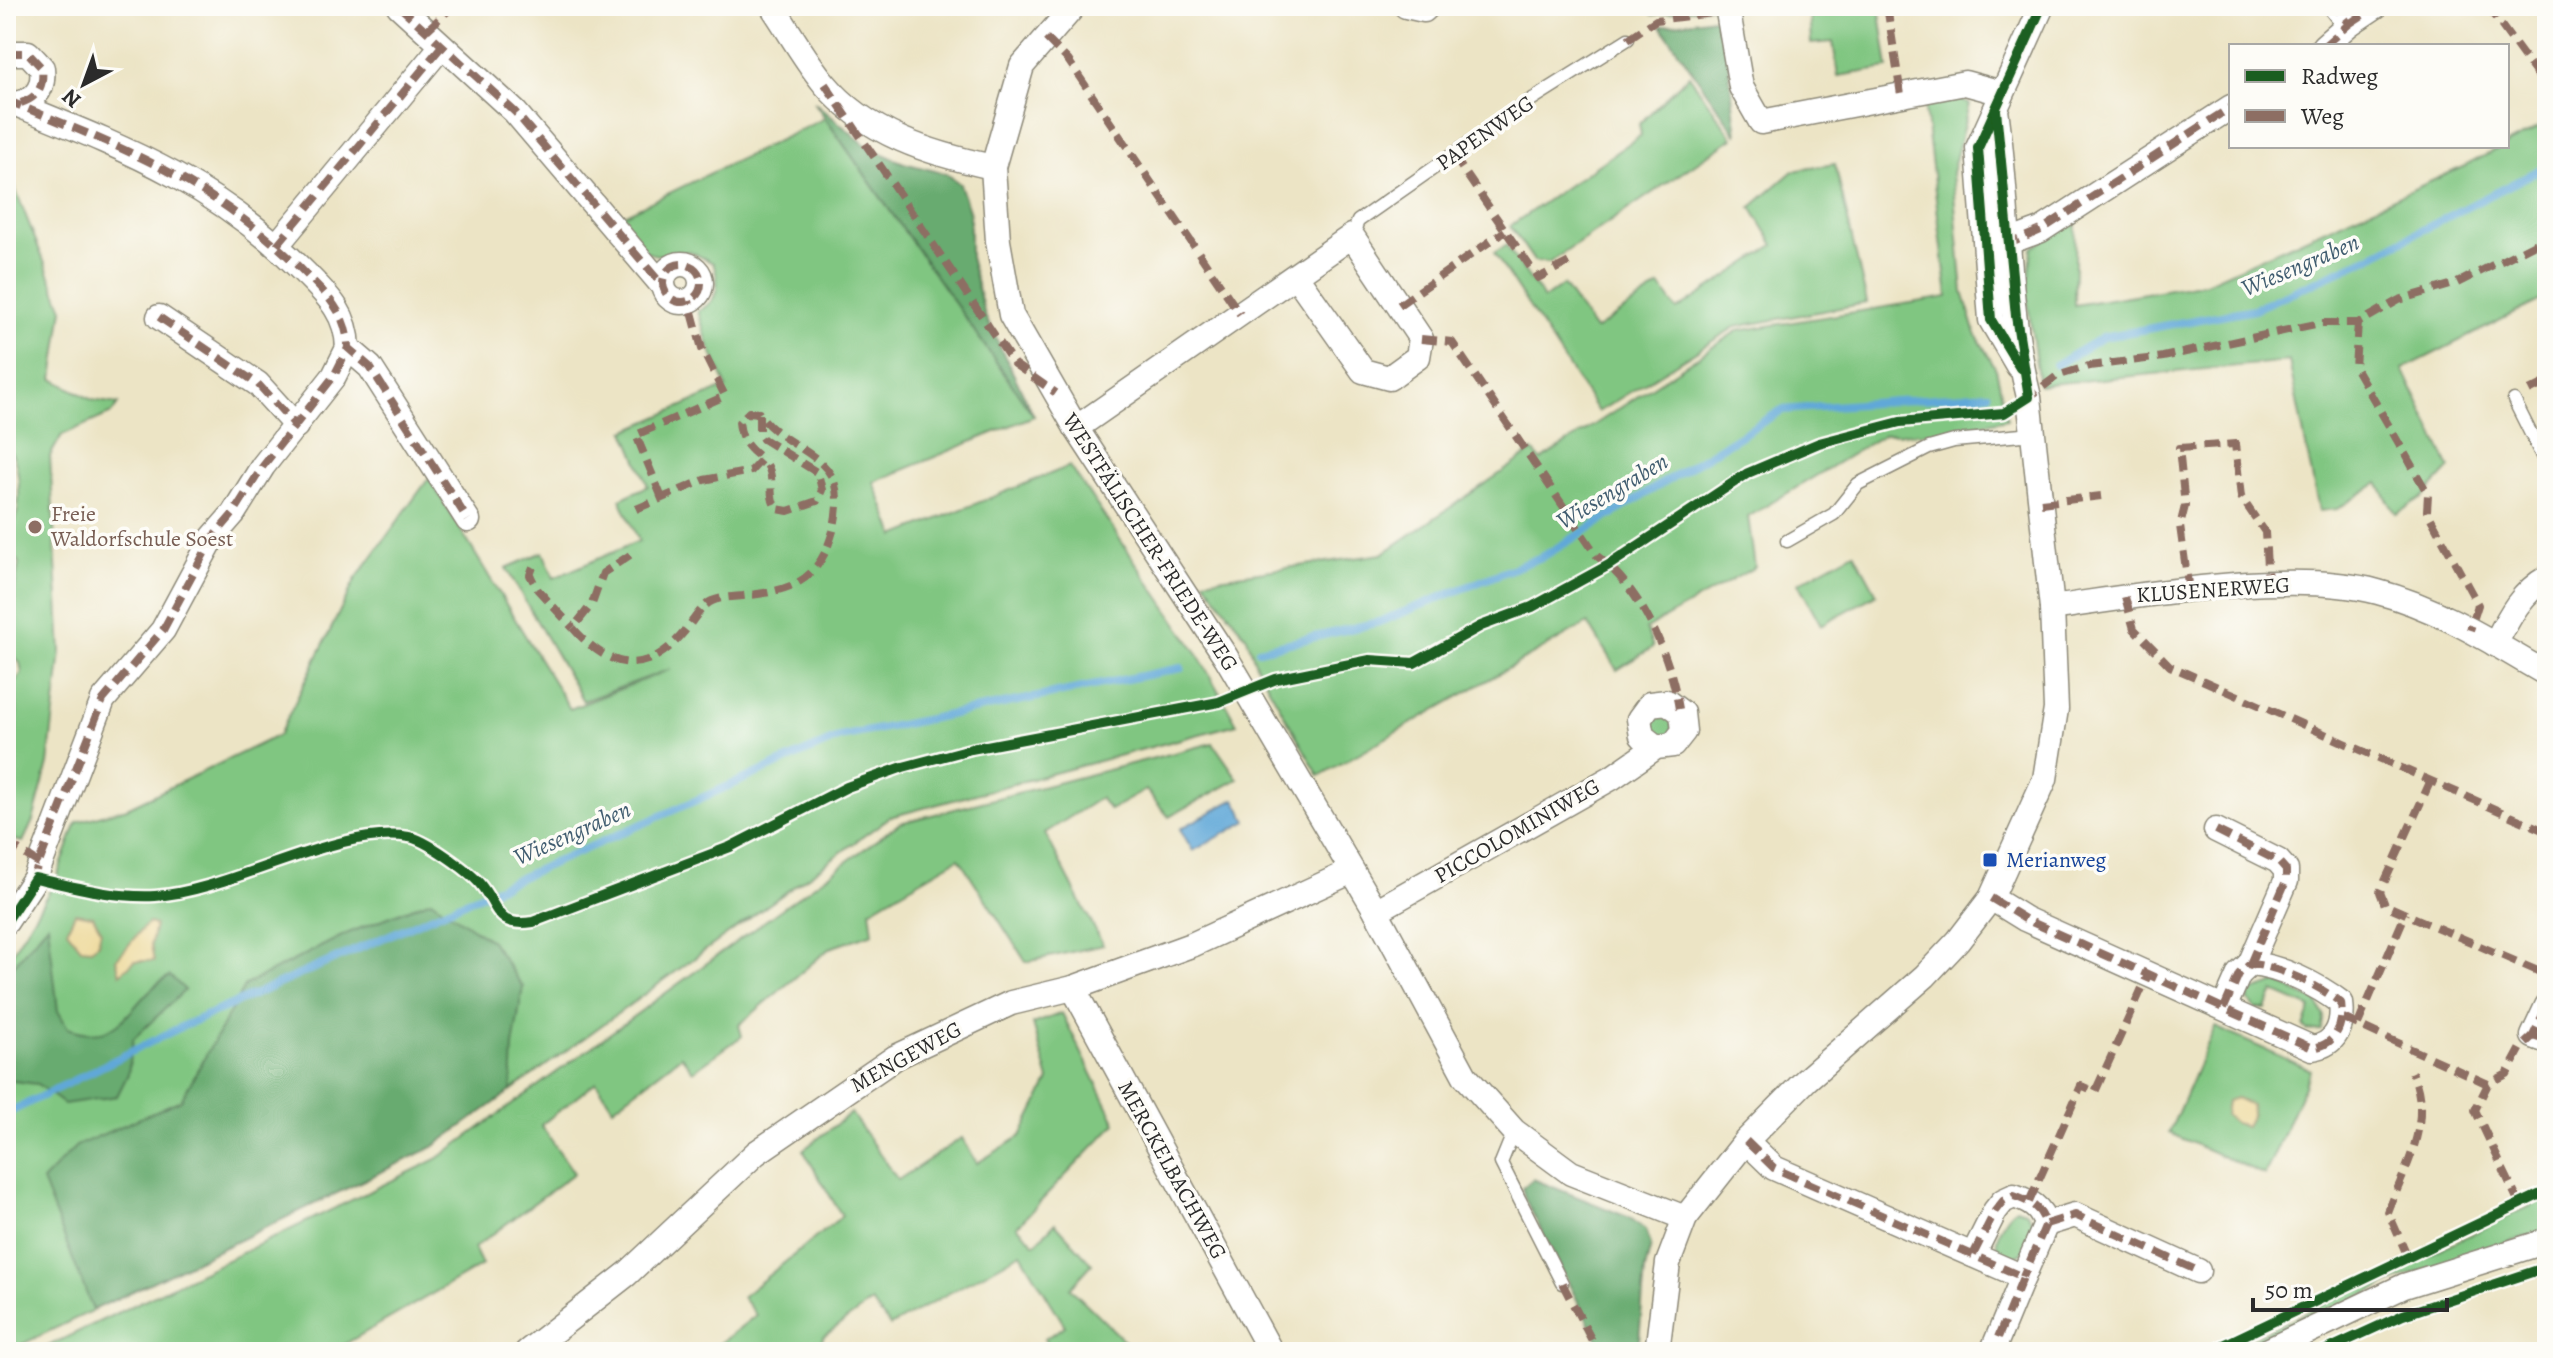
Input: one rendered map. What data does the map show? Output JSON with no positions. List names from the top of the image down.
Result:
{
  "streets": {
    "street": [
      "PAPENWEG",
      "WESTFÄLISCHER-FRIEDE-WEG",
      "KLUSENERWEG",
      "PICCOLOMINIWEG",
      "MENGEWEG",
      "MERCKELBACHWEG"
    ]
  },
  "crossings": [
    ["PAPENWEG", "WESTFÄLISCHER-FRIEDE-WEG"],
    ["WESTFÄLISCHER-FRIEDE-WEG", "PICCOLOMINIWEG"],
    ["WESTFÄLISCHER-FRIEDE-WEG", "MENGEWEG"],
    ["MENGEWEG", "MERCKELBACHWEG"]
  ],
  "water": ["Wiesengraben"],
  "places": {
    "other": ["Freie Waldorfschule Soest"],
    "transit": ["Merianweg"]
  },
  "legend": ["Radweg", "Weg"],
  "scale_bar": "50 m",
  "north": "bottom left"
}
